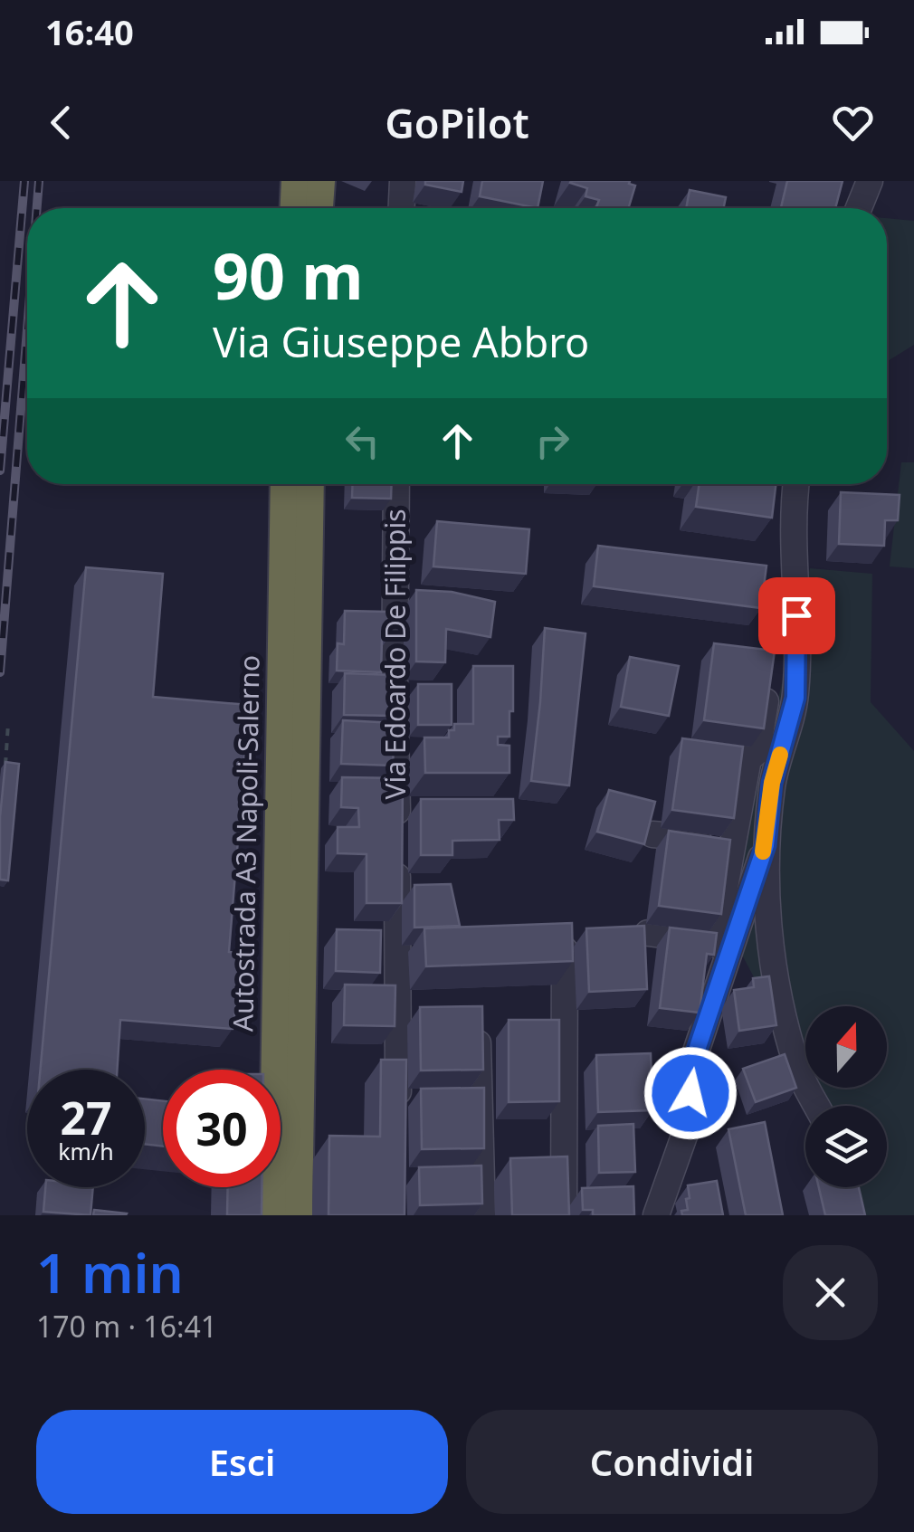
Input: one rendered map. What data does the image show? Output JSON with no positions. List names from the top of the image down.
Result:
{
  "streets": {
    "highway": ["Autostrada A3 Napoli-Salerno"],
    "street": ["Via Edoardo De Filippis"]
  },
  "north": "top",
  "page": {
    "status": "16:40",
    "header": "GoPilot",
    "turn": ["90 m", "Via Giuseppe Abbro"],
    "speed": "27 km/h",
    "limit": "30",
    "heading": ["1 min", "170 m · 16:41"],
    "buttons": ["Esci", "Condividi"]
  }
}
